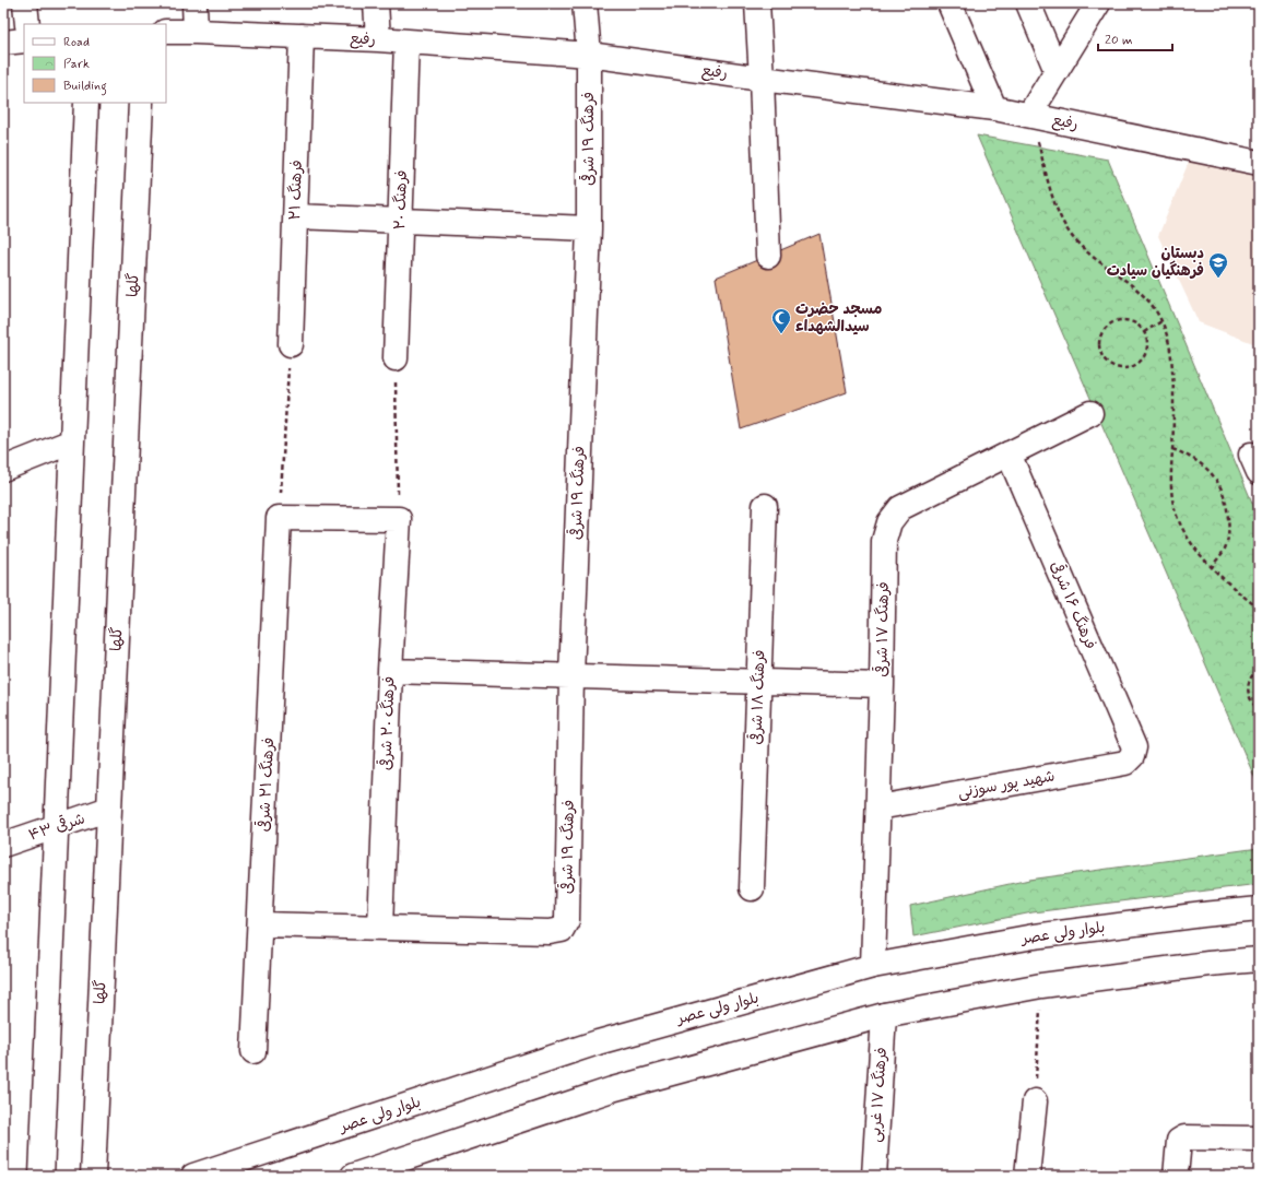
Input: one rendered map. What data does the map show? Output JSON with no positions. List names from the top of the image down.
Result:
{
  "streets": {
    "street": [
      "رفیع",
      "فرهنگ ۱۹ شرقی",
      "فرهنگ ۲۱",
      "فرهنگ ۲۰",
      "گلها",
      "فرهنگ ۱۶ شرقی",
      "فرهنگ ۱۷ شرقی",
      "فرهنگ ۱۸ شرقی",
      "فرهنگ ۲۰ شرقی",
      "فرهنگ ۲۱ شرقی",
      "شهید پور سوزنی",
      "۴۳ شرقی",
      "بلوار ولی عصر",
      "فرهنگ ۱۷ غربی"
    ]
  },
  "crossings": [
    ["رفیع", "فرهنگ ۱۹ شرقی"],
    ["رفیع", "فرهنگ ۲۱"],
    ["رفیع", "فرهنگ ۲۰"],
    ["فرهنگ ۱۹ شرقی", "فرهنگ ۲۰ شرقی"],
    ["گلها", "۴۳ شرقی"],
    ["فرهنگ ۱۶ شرقی", "فرهنگ ۱۷ شرقی"],
    ["فرهنگ ۱۶ شرقی", "شهید پور سوزنی"],
    ["فرهنگ ۱۷ شرقی", "شهید پور سوزنی"],
    ["فرهنگ ۱۷ شرقی", "بلوار ولی عصر"]
  ],
  "places": {
    "school or university": ["دبستان فرهنگیان سیادت"],
    "mosque": ["مسجد حضرت سیدالشهداء"]
  },
  "legend": ["Road", "Park", "Building"],
  "scale_bar": "20 m"
}
